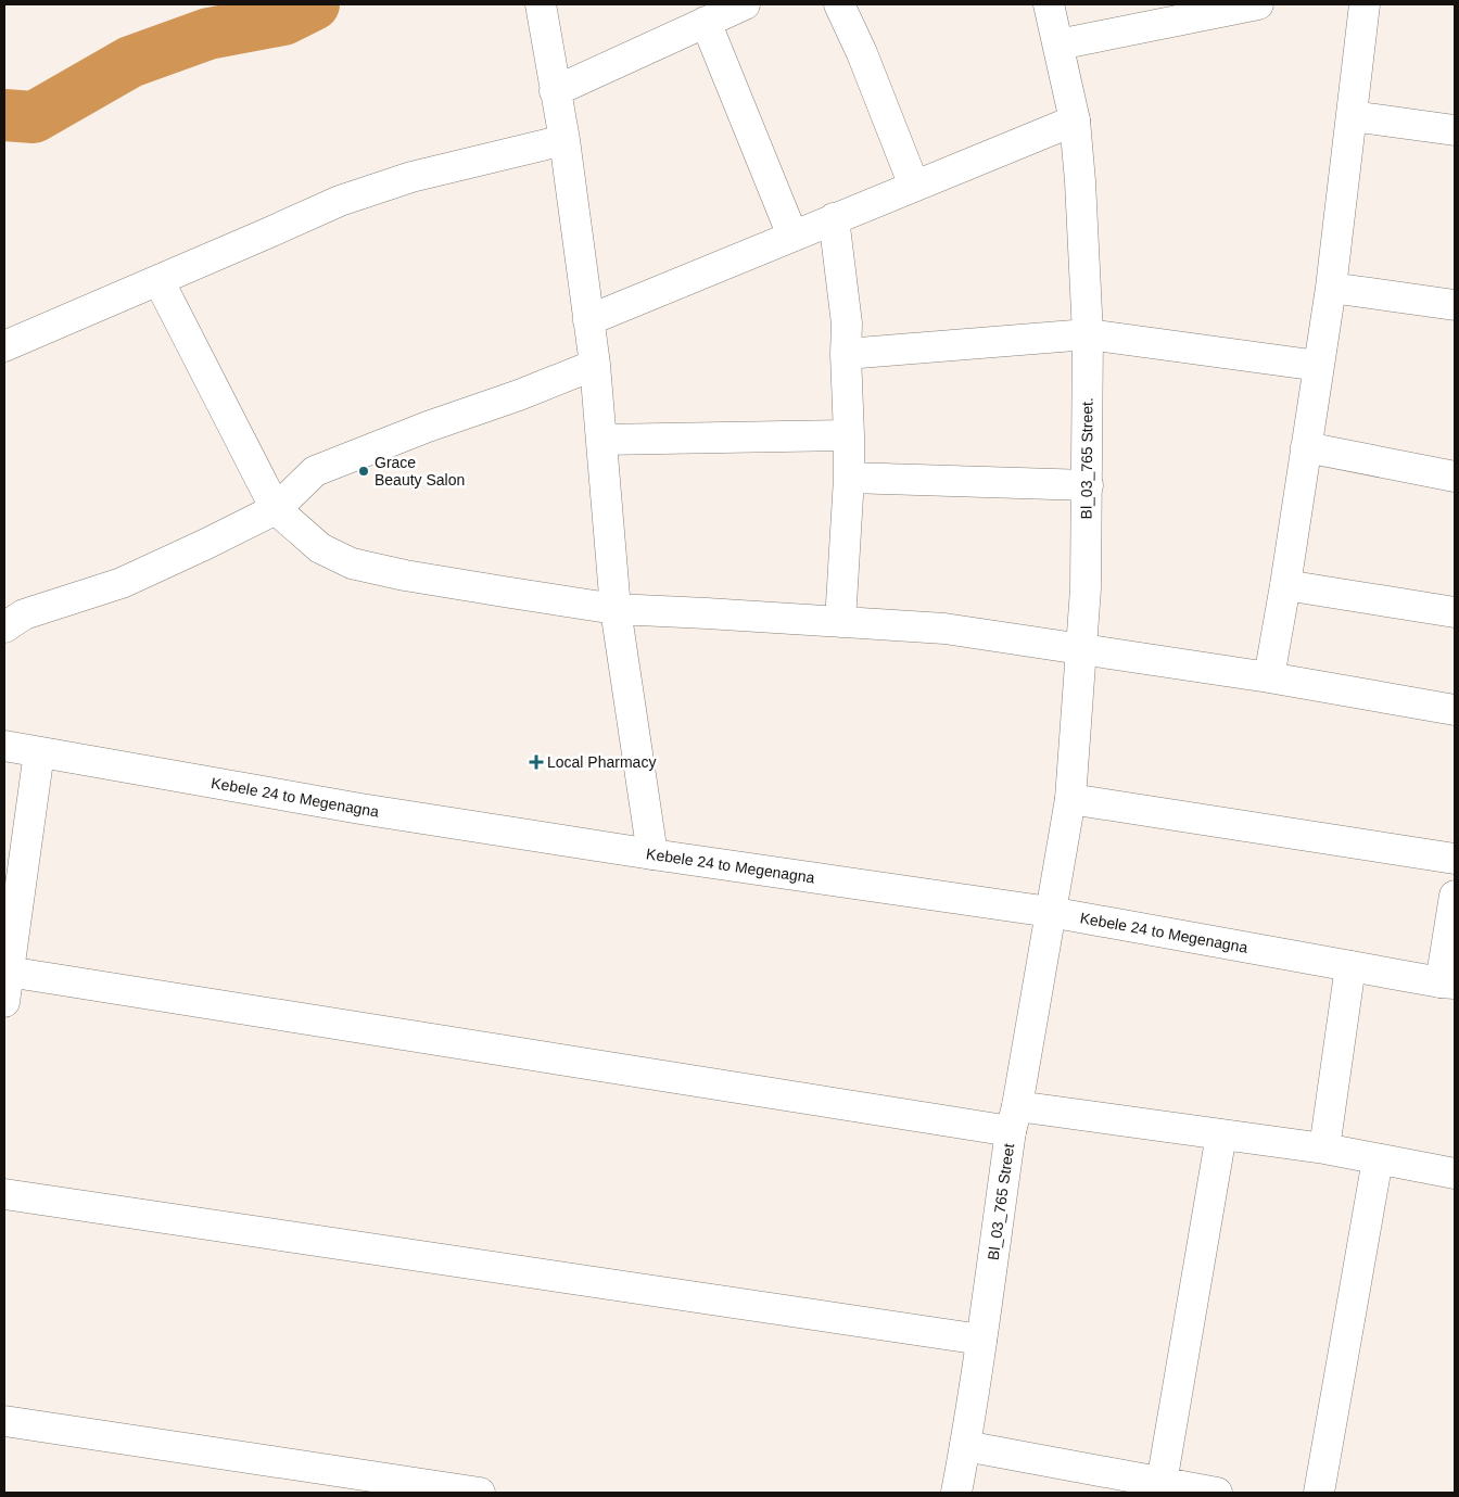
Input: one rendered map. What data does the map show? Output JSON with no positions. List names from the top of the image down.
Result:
{
  "streets": {
    "street": ["Bl_03_765 Street.", "Kebele 24 to Megenagna", "Bl_03_765 Street"]
  },
  "crossings": [
    ["Bl_03_765 Street.", "Kebele 24 to Megenagna"],
    ["Bl_03_765 Street.", "Bl_03_765 Street"],
    ["Kebele 24 to Megenagna", "Bl_03_765 Street"]
  ],
  "places": {
    "other": ["Grace Beauty Salon"],
    "health": ["Local Pharmacy"]
  }
}
